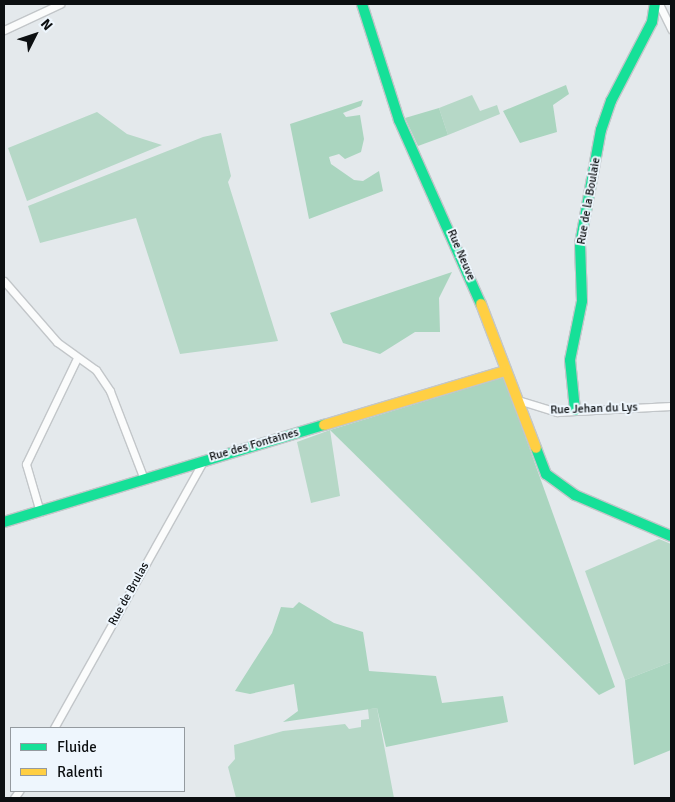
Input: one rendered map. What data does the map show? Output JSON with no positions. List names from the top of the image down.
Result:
{
  "streets": {
    "street": [
      "Rue de la Boulaie",
      "Rue Neuve",
      "Rue Jehan du Lys",
      "Rue des Fontaines",
      "Rue de Brulas"
    ]
  },
  "crossings": [
    ["Rue de la Boulaie", "Rue Jehan du Lys"],
    ["Rue Neuve", "Rue Jehan du Lys"],
    ["Rue Neuve", "Rue des Fontaines"],
    ["Rue des Fontaines", "Rue de Brulas"]
  ],
  "legend": ["Fluide", "Ralenti"],
  "north": "top right"
}
